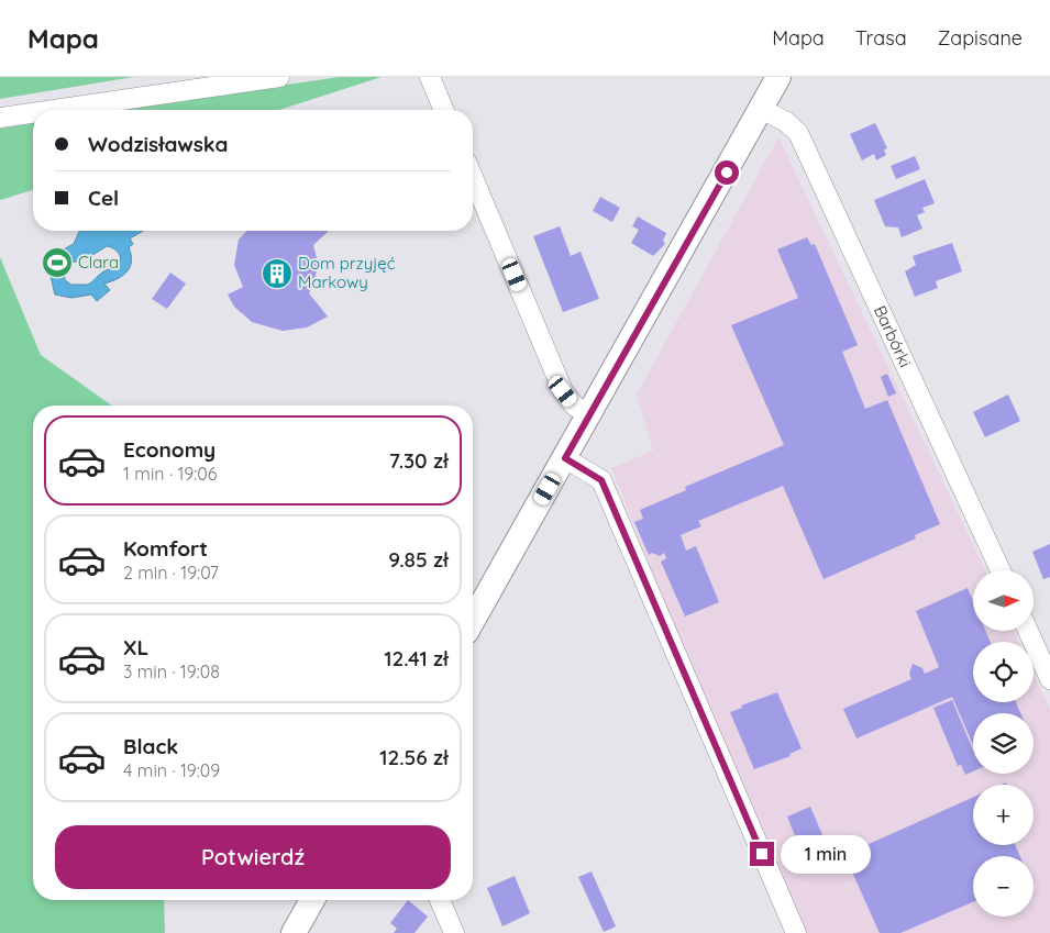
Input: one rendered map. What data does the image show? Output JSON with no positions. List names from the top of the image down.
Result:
{
  "streets": {
    "street": ["Barbórki"]
  },
  "places": {
    "sports": ["Clara"],
    "building": ["Dom przyjęć Markowy"]
  },
  "north": "right",
  "page": {
    "header": "Mapa",
    "nav": ["Mapa", "Trasa", "Zapisane"],
    "banner": ["Wodzisławska", "Cel"],
    "list": [
      {
        "name": "Economy",
        "note": "1 min · 19:06",
        "value": "7.30 zł"
      },
      {
        "name": "Komfort",
        "note": "2 min · 19:07",
        "value": "9.85 zł"
      },
      {
        "name": "XL",
        "note": "3 min · 19:08",
        "value": "12.41 zł"
      },
      {
        "name": "Black",
        "note": "4 min · 19:09",
        "value": "12.56 zł"
      }
    ],
    "map_buttons": ["+", "−"],
    "buttons": "Potwierdź",
    "bubble": "1 min"
  }
}
